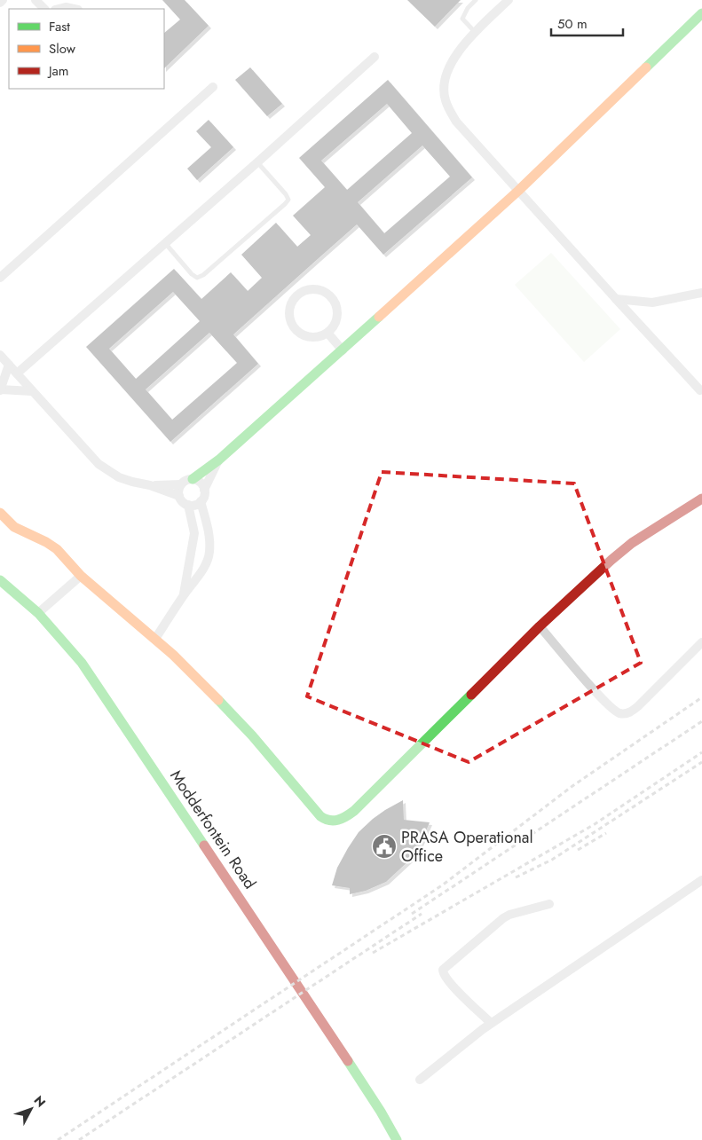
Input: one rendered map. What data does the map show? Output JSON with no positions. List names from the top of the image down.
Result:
{
  "streets": {
    "street": ["Modderfontein Road"]
  },
  "places": {
    "public building": ["PRASA Operational Office"]
  },
  "legend": ["Fast", "Slow", "Jam"],
  "scale_bar": "50 m",
  "north": "top right"
}
